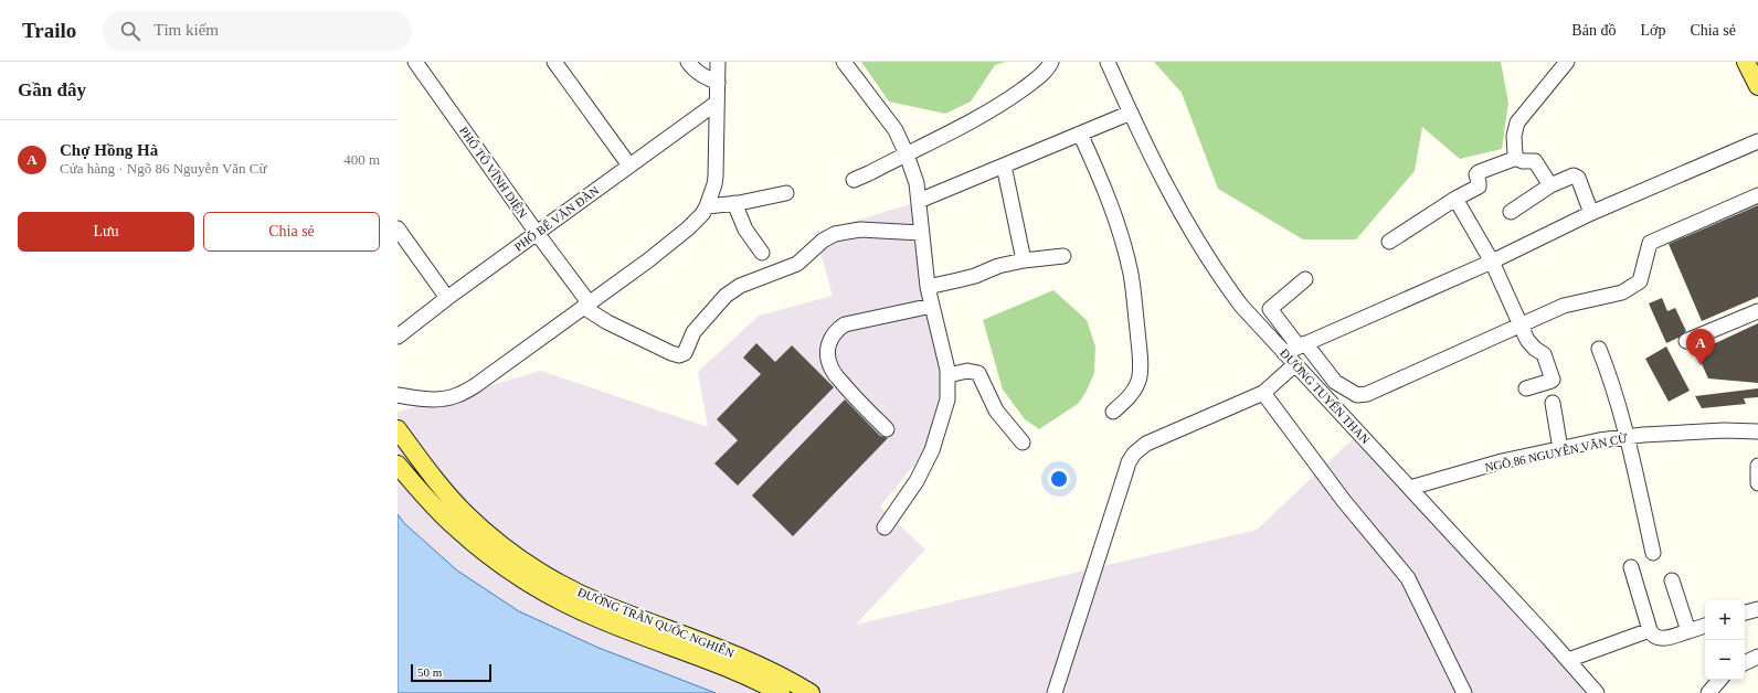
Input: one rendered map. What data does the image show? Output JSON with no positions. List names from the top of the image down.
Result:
{
  "streets": {
    "main road": ["ĐƯỜNG TRẦN QUỐC NGHIỄN"],
    "street": [
      "PHỐ TÔ VĨNH DIỆN",
      "PHỐ BẾ VĂN ĐÀN",
      "ĐƯỜNG TUYỂN THAN",
      "NGÕ 86 NGUYỄN VĂN CỪ"
    ]
  },
  "crossings": [
    ["PHỐ TÔ VĨNH DIỆN", "PHỐ BẾ VĂN ĐÀN"],
    ["ĐƯỜNG TUYỂN THAN", "NGÕ 86 NGUYỄN VĂN CỪ"]
  ],
  "scale_bar": "50 m",
  "page": {
    "header": "Trailo",
    "search": "Tìm kiếm",
    "nav": ["Bản đồ", "Lớp", "Chia sẻ"],
    "heading": "Gần đây",
    "list": [
      {
        "mark": "A",
        "name": "Chợ Hồng Hà",
        "note": "Cửa hàng · Ngõ 86 Nguyễn Văn Cừ",
        "value": "400 m"
      }
    ],
    "buttons": ["Lưu", "Chia sẻ"],
    "pins": "A",
    "map_buttons": ["+", "−"],
    "scale": "50 m"
  }
}
